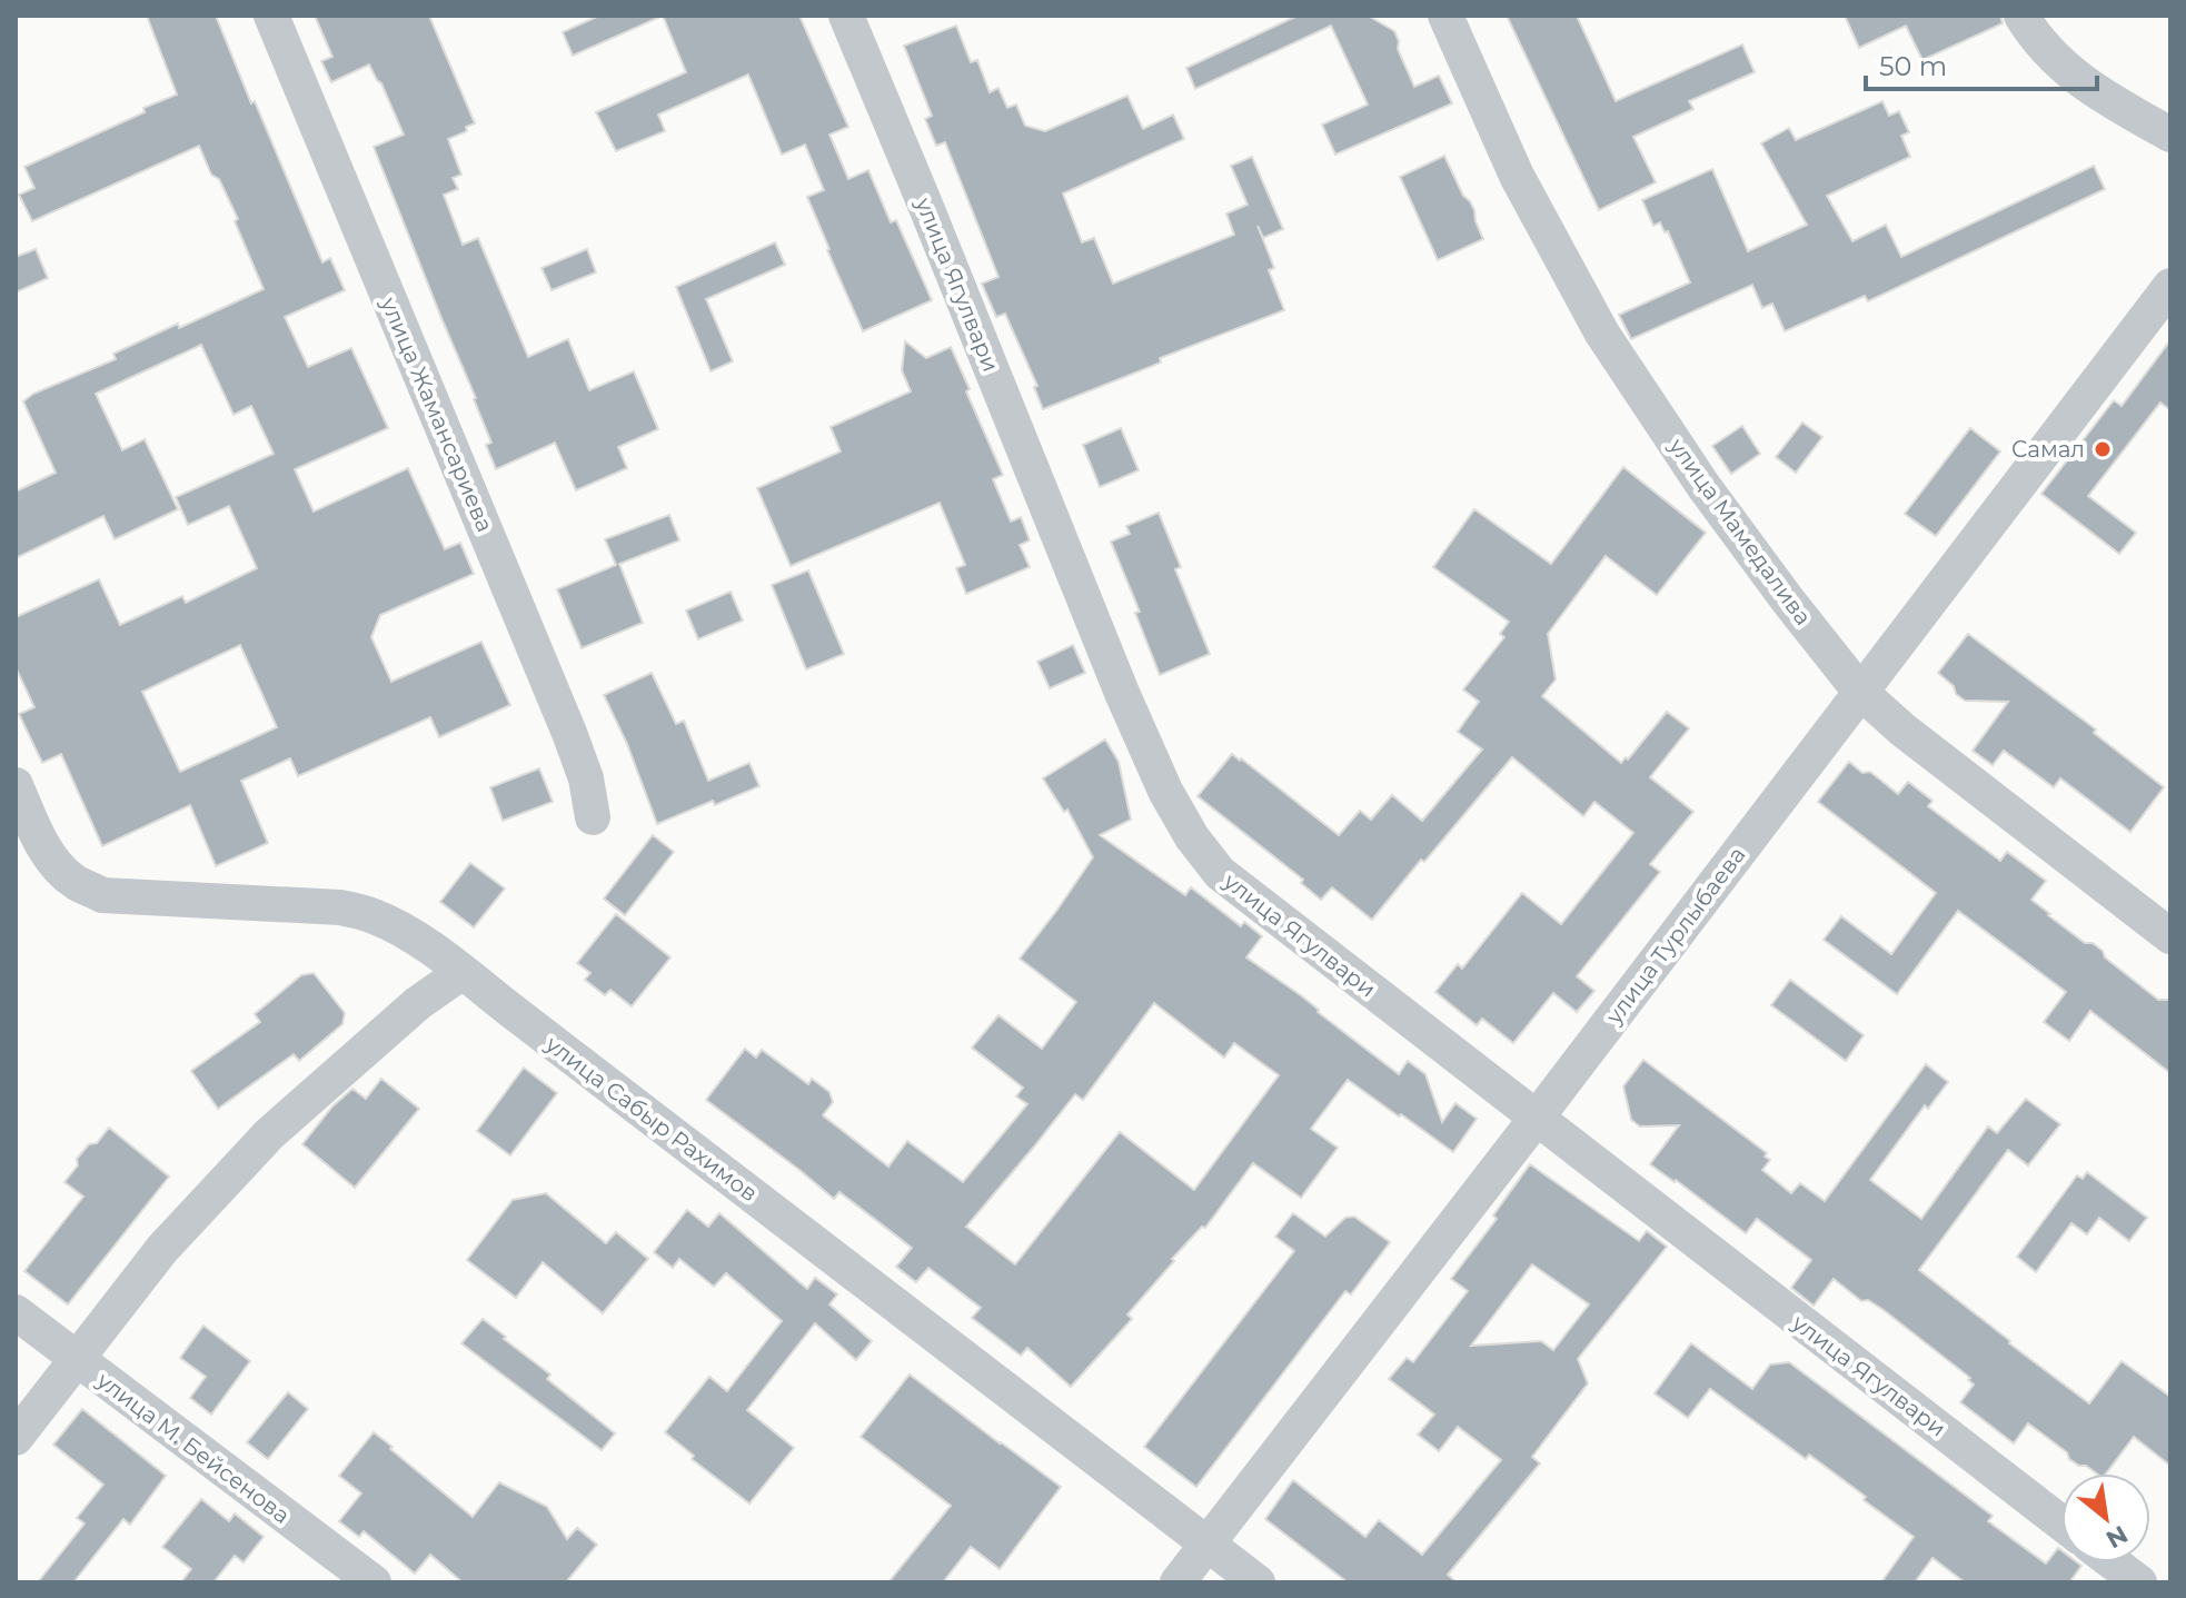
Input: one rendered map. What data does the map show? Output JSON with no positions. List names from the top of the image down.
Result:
{
  "streets": {
    "street": [
      "улица Ягулвари",
      "улица Жамансариева",
      "улица Мамедалива",
      "улица Турлыбаева",
      "улица Сабыр Рахимов",
      "улица М. Бейсенова"
    ]
  },
  "crossings": [
    ["улица Ягулвари", "улица Турлыбаева"],
    ["улица Мамедалива", "улица Турлыбаева"],
    ["улица Турлыбаева", "улица Сабыр Рахимов"]
  ],
  "places": ["Самал"],
  "scale_bar": "50 m",
  "north": "bottom right"
}
